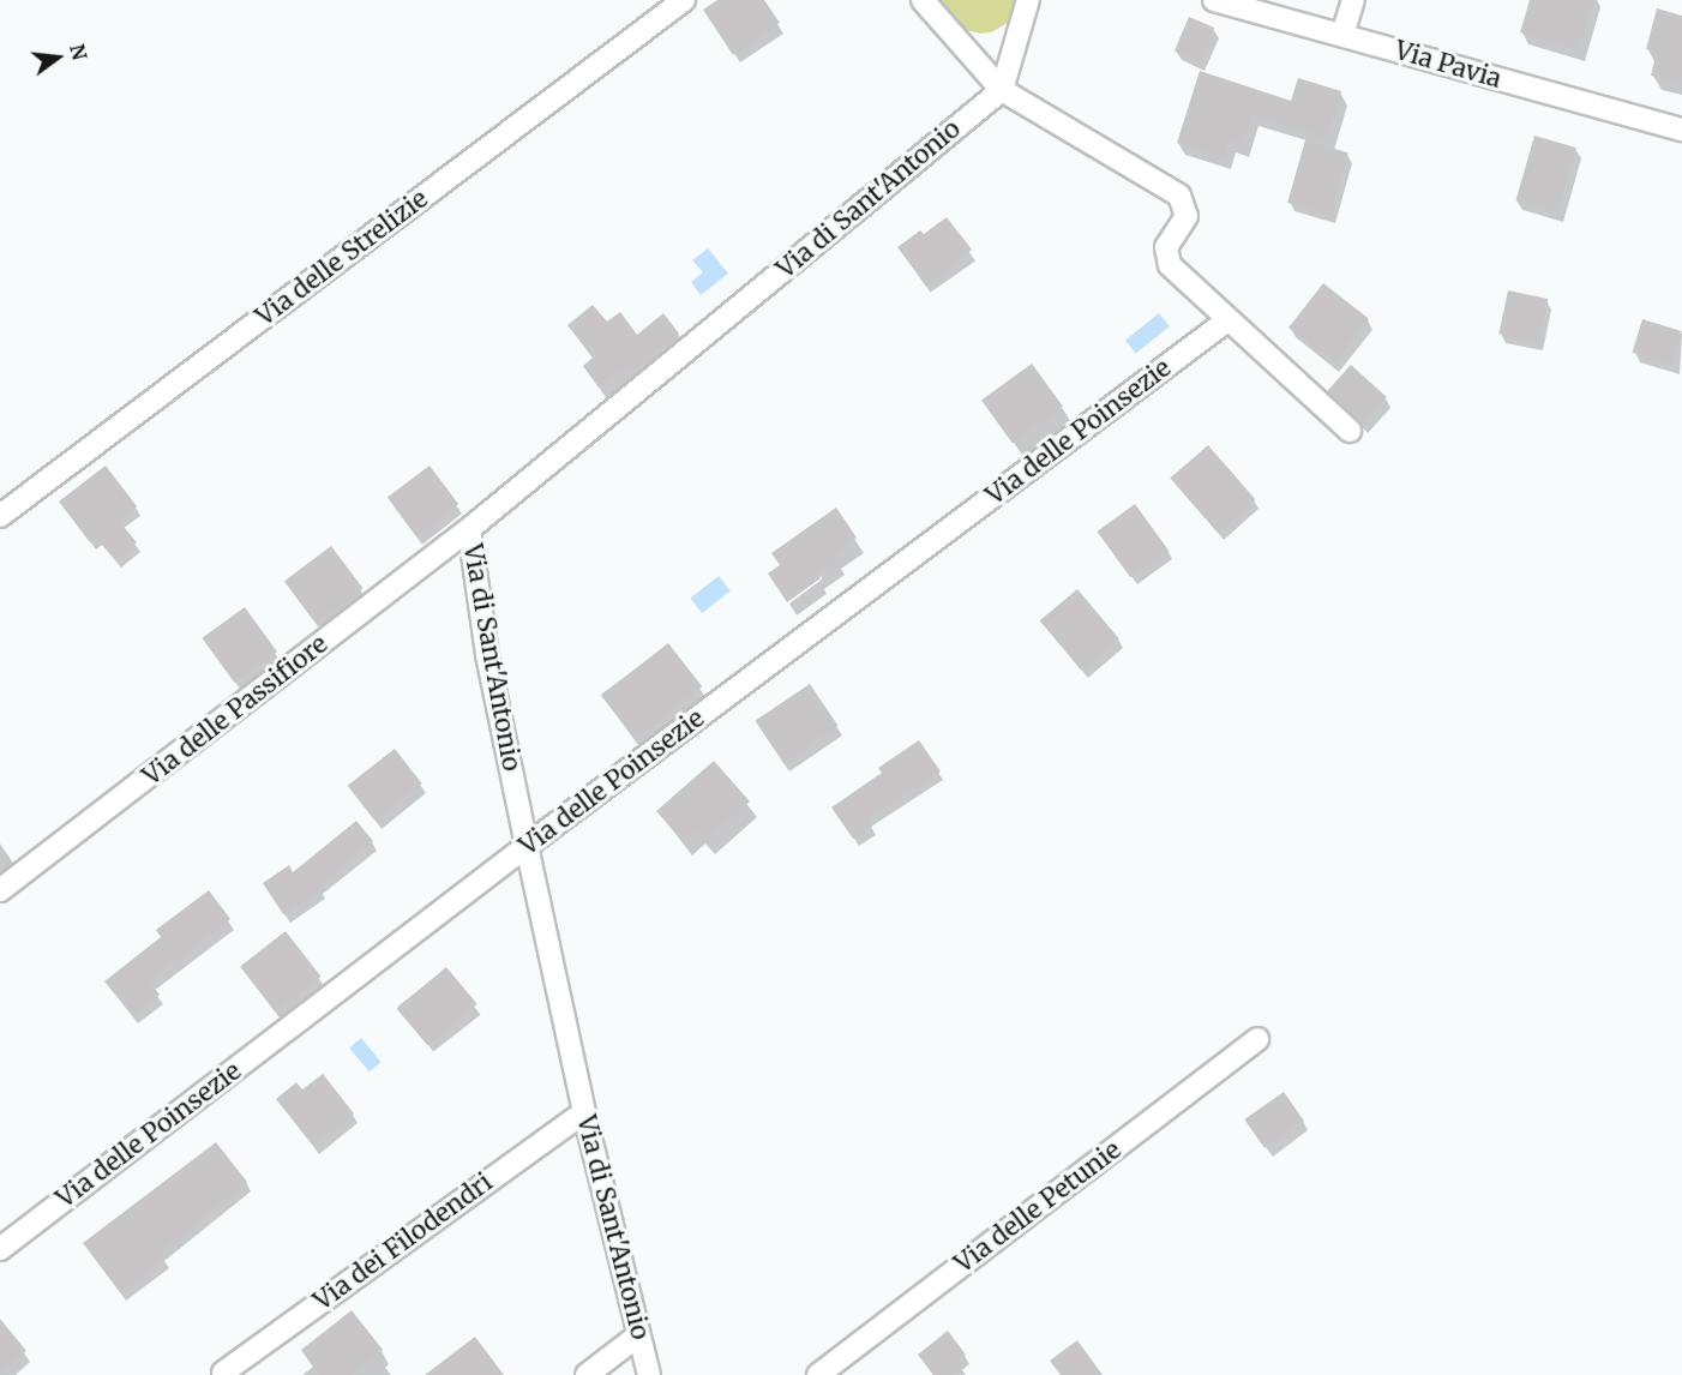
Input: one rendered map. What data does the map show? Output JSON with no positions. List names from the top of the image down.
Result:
{
  "streets": {
    "street": [
      "Via Pavia",
      "Via di Sant'Antonio",
      "Via delle Strelizie",
      "Via delle Poinsezie",
      "Via delle Passifiore",
      "Via delle Petunie",
      "Via dei Filodendri"
    ]
  },
  "crossings": [
    ["Via di Sant'Antonio", "Via delle Poinsezie"],
    ["Via di Sant'Antonio", "Via delle Passifiore"],
    ["Via di Sant'Antonio", "Via dei Filodendri"]
  ],
  "north": "right"
}
